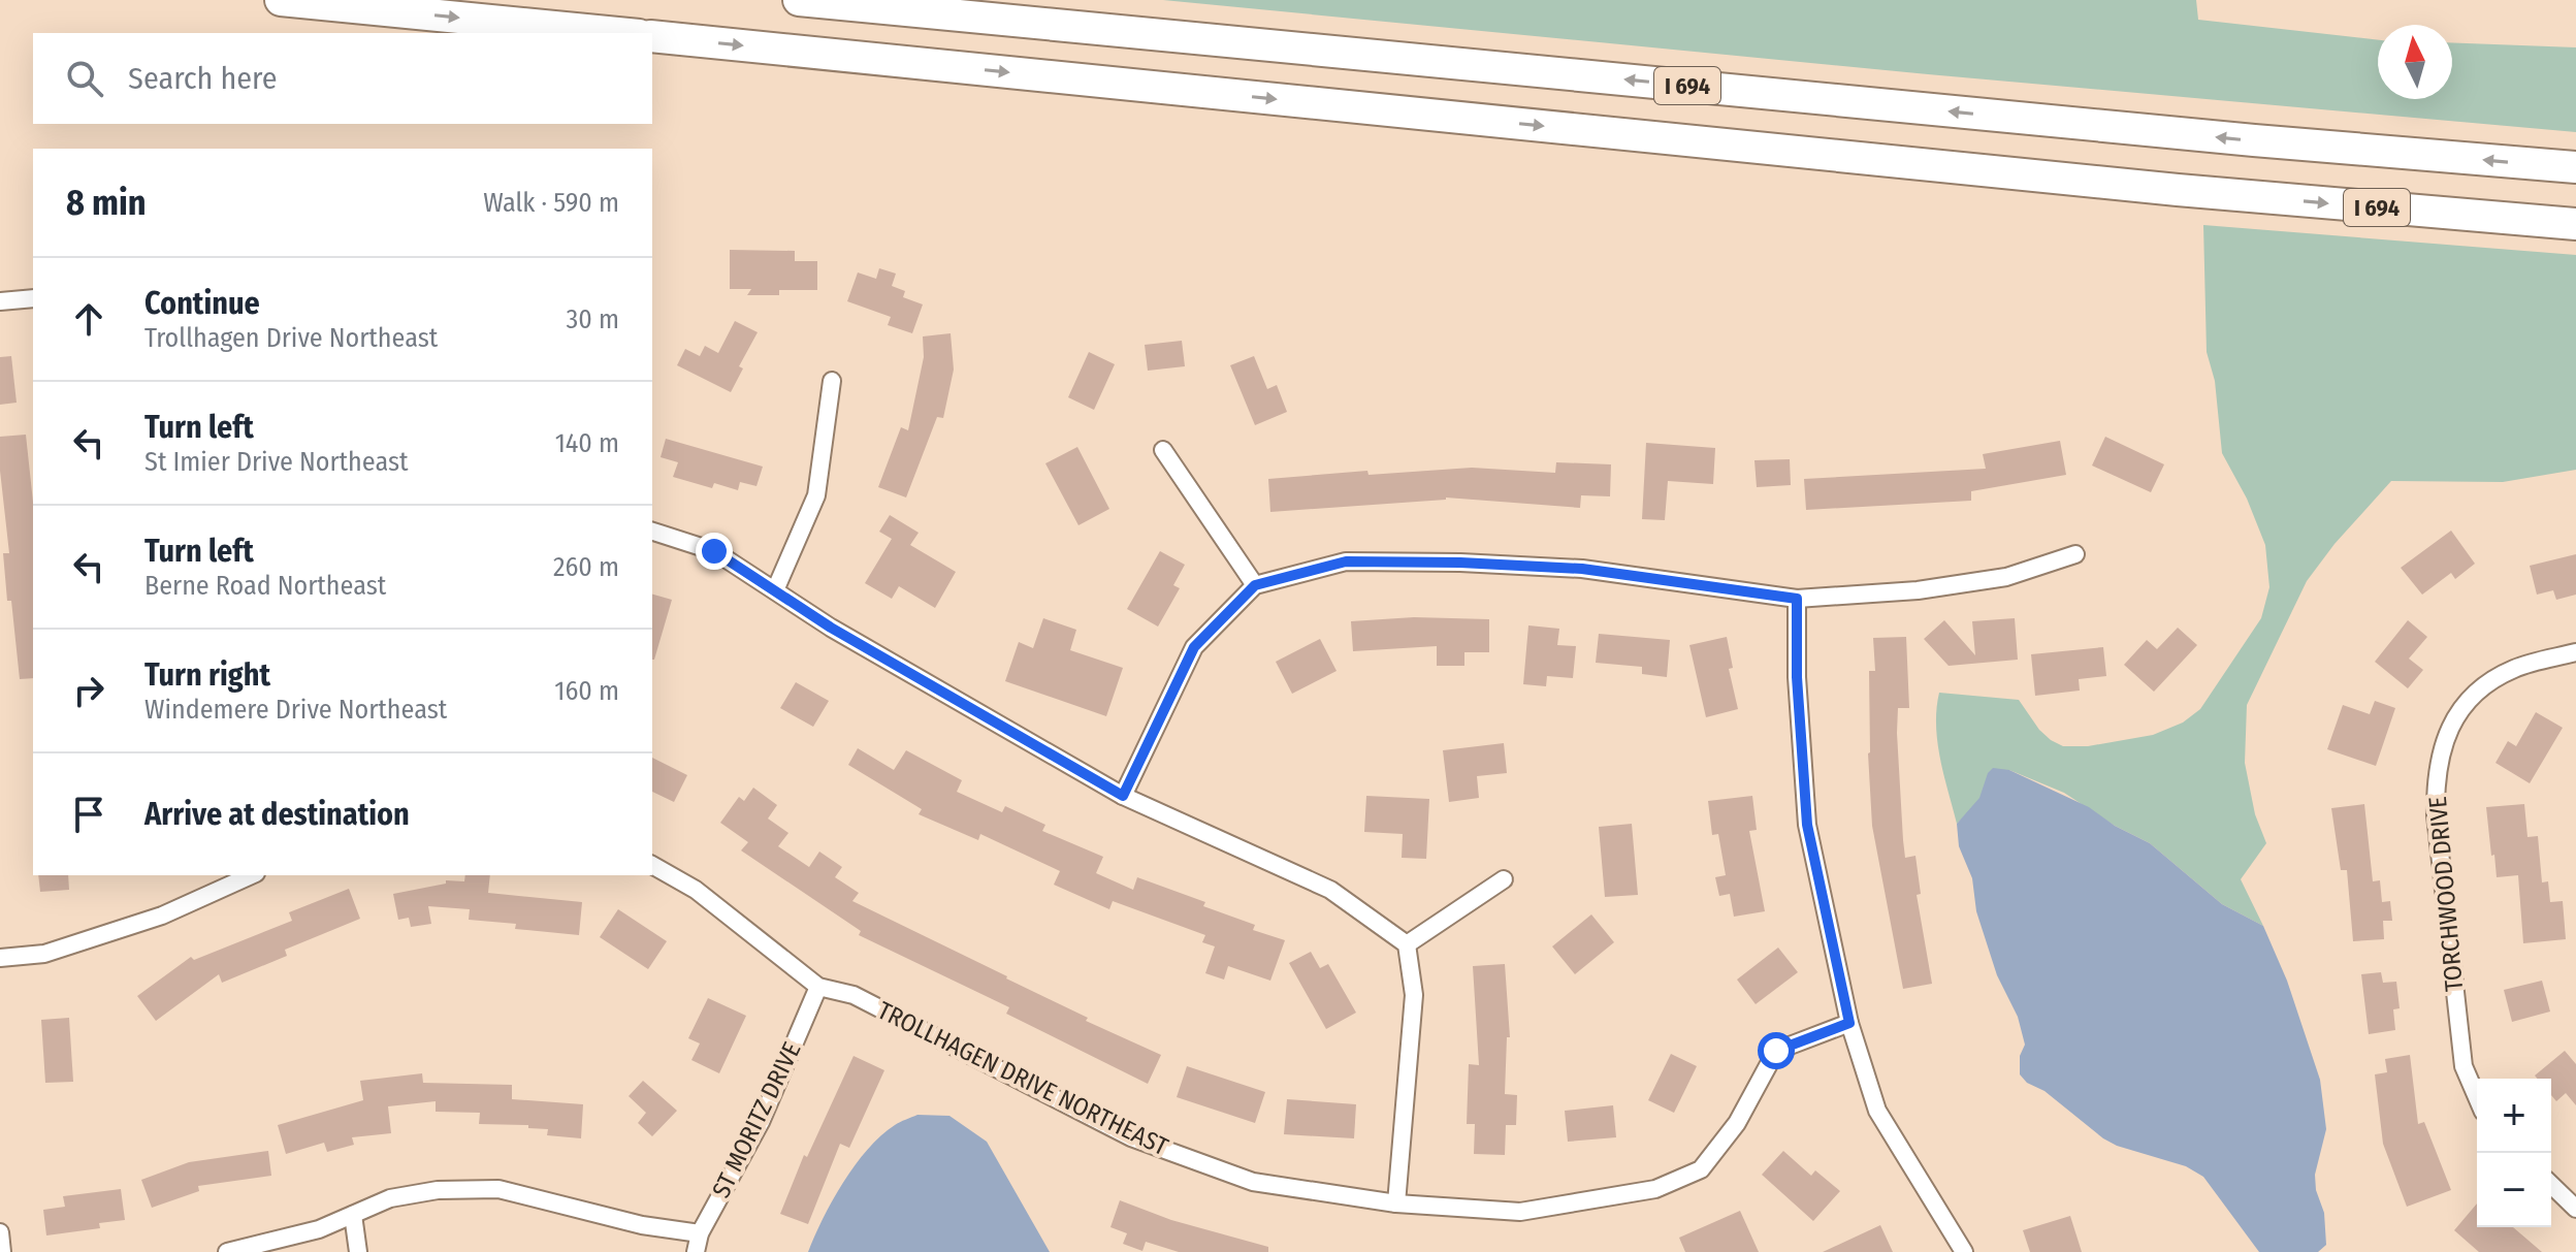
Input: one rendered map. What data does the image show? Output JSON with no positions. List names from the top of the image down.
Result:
{
  "streets": {
    "highway": ["I 694"],
    "street": ["TORCHWOOD DRIVE", "TROLLHAGEN DRIVE NORTHEAST", "ST MORITZ DRIVE"]
  },
  "crossings": [
    ["TROLLHAGEN DRIVE NORTHEAST", "ST MORITZ DRIVE"]
  ],
  "north": "top",
  "page": {
    "search": "Search here",
    "heading": ["8 min", "Walk · 590 m"],
    "list": [
      ["Continue", "Trollhagen Drive Northeast", "30 m"],
      ["Turn left", "St Imier Drive Northeast", "140 m"],
      ["Turn left", "Berne Road Northeast", "260 m"],
      ["Turn right", "Windemere Drive Northeast", "160 m"],
      "Arrive at destination"
    ],
    "map_buttons": ["+", "−"]
  }
}
